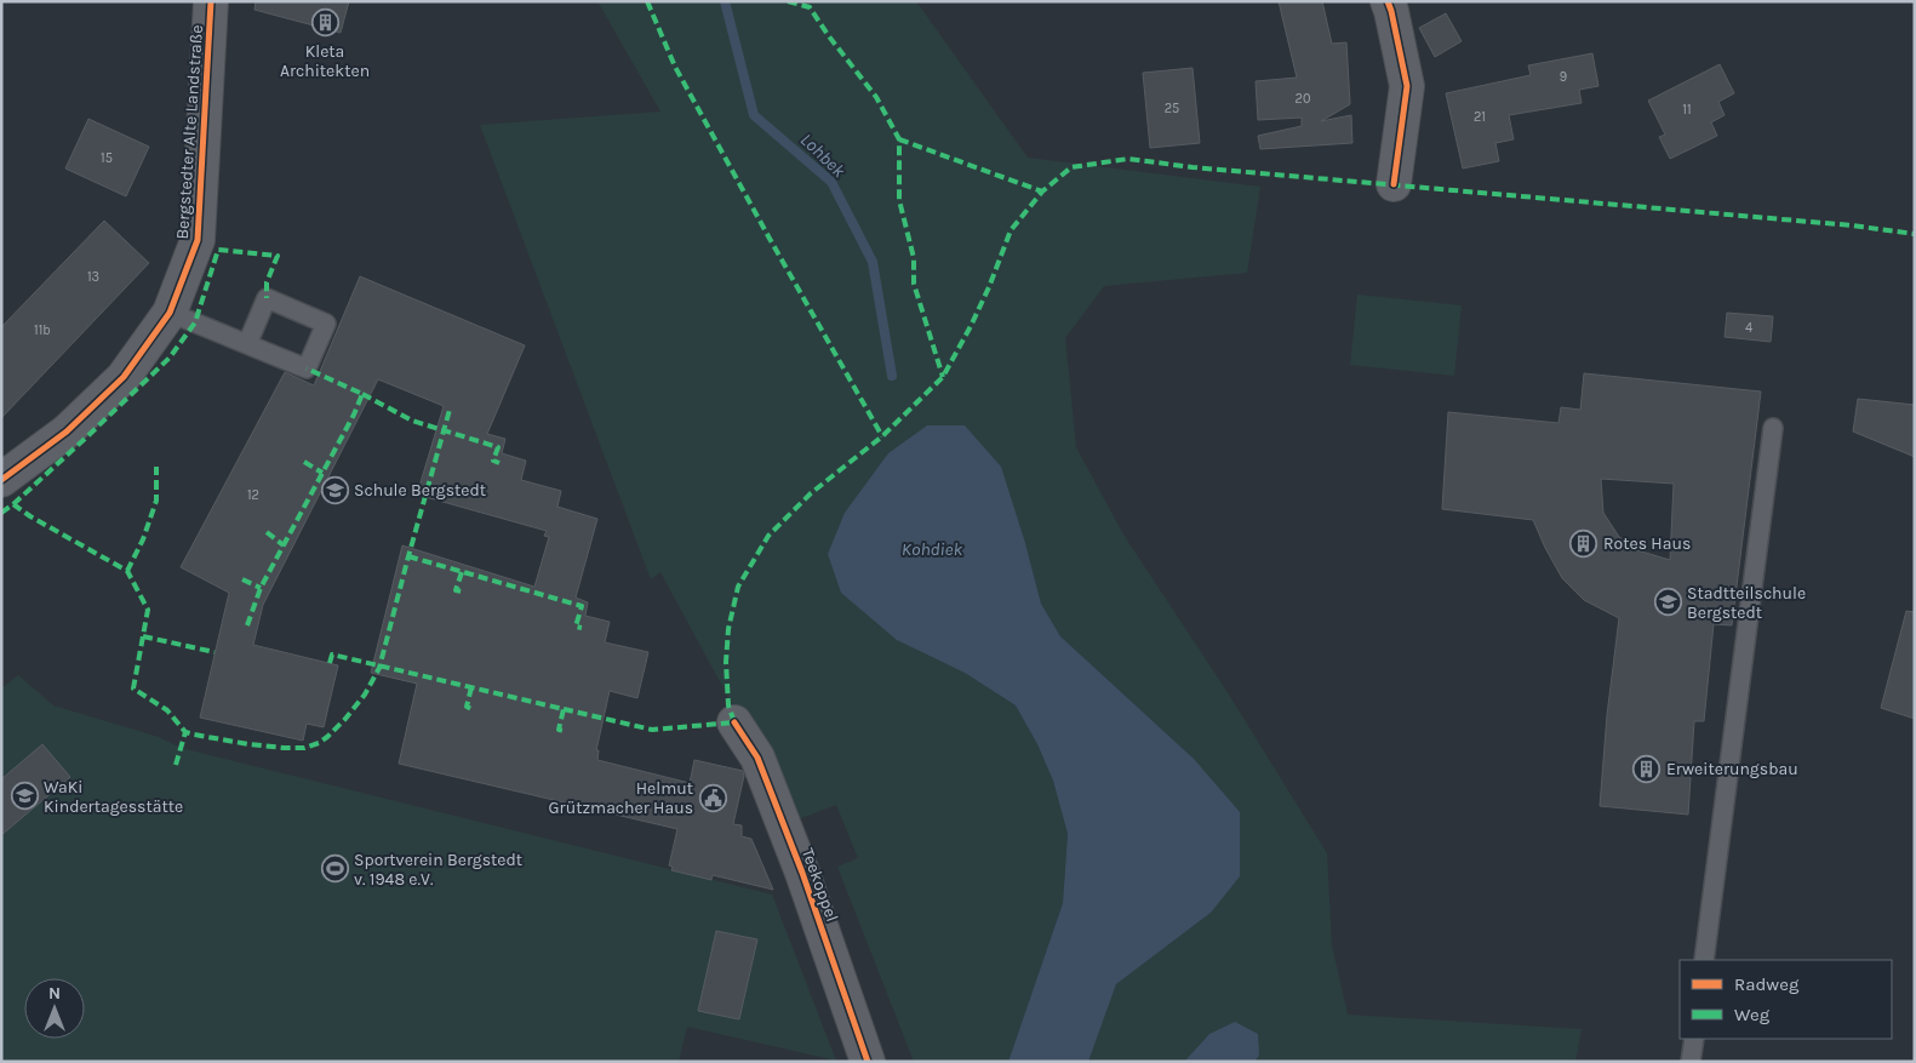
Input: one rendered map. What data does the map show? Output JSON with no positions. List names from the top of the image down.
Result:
{
  "streets": {
    "street": ["Bergstedter Alte Landstraße", "Teekoppel"]
  },
  "water": ["Lohbek", "Kohdiek"],
  "places": {
    "building": ["Kleta Architekten", "Rotes Haus", "Erweiterungsbau"],
    "school or university": ["Schule Bergstedt", "Stadtteilschule Bergstedt", "WaKi Kindertagesstätte"],
    "public building": ["Helmut Grützmacher Haus"],
    "sports": ["Sportverein Bergstedt v. 1948 e.V."]
  },
  "house_numbers": [
    "9",
    "20",
    "25",
    "11",
    "21",
    "15",
    "13",
    "4",
    "11b",
    "12"
  ],
  "legend": ["Radweg", "Weg"],
  "north": "top"
}
